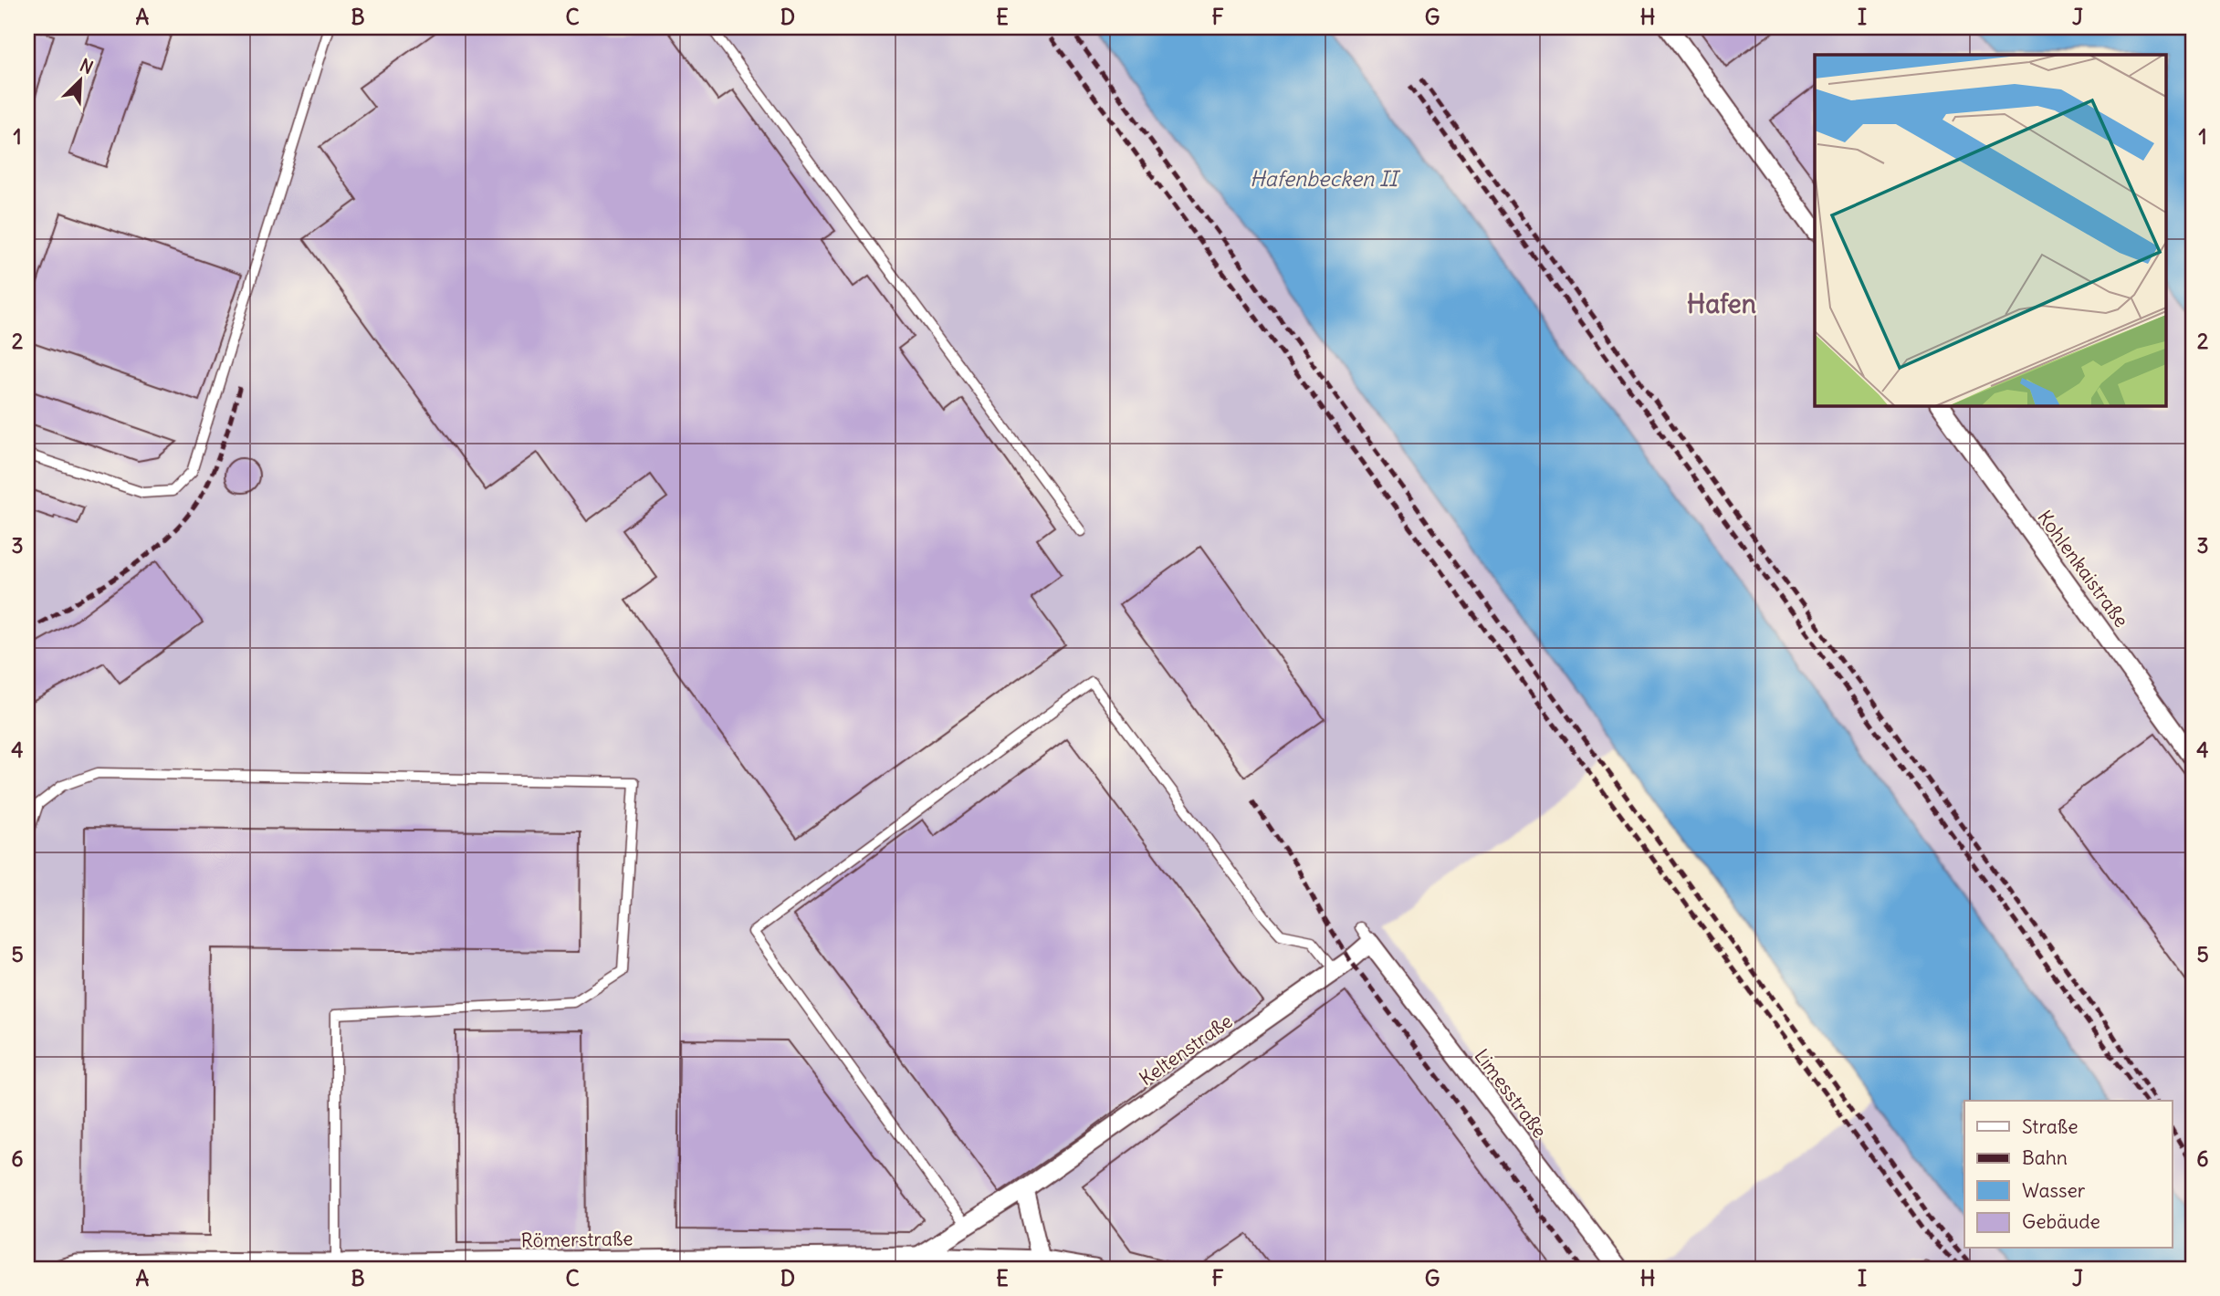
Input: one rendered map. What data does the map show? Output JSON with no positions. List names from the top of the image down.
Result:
{
  "streets": {
    "street": [
      "Kohlenkaistraße",
      "Keltenstraße",
      "Limesstraße",
      "Römerstraße"
    ]
  },
  "crossings": [
    ["Keltenstraße", "Limesstraße"],
    ["Keltenstraße", "Römerstraße"]
  ],
  "districts": ["Hafen"],
  "water": ["Hafenbecken II"],
  "legend": [
    "Straße",
    "Bahn",
    "Wasser",
    "Gebäude"
  ],
  "north": "top right",
  "grid": {
    "columns": [
      "A",
      "B",
      "C",
      "D",
      "E",
      "F",
      "G",
      "H",
      "I",
      "J"
    ],
    "rows": [
      "1",
      "2",
      "3",
      "4",
      "5",
      "6"
    ]
  }
}
